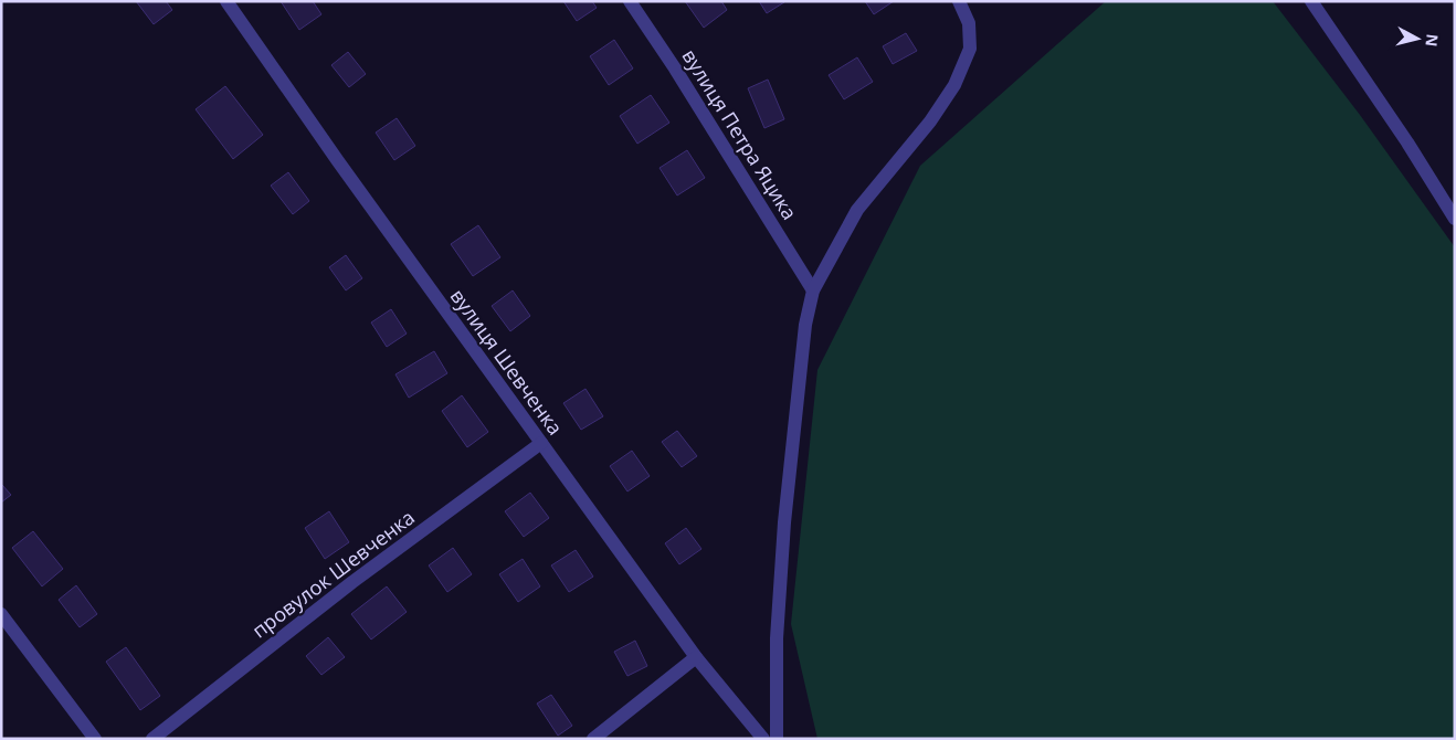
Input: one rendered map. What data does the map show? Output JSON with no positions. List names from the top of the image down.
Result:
{
  "streets": {
    "street": ["вулиця Петра Яцика", "вулиця Шевченка", "провулок Шевченка"]
  },
  "crossings": [
    ["вулиця Шевченка", "провулок Шевченка"]
  ],
  "north": "right"
}
